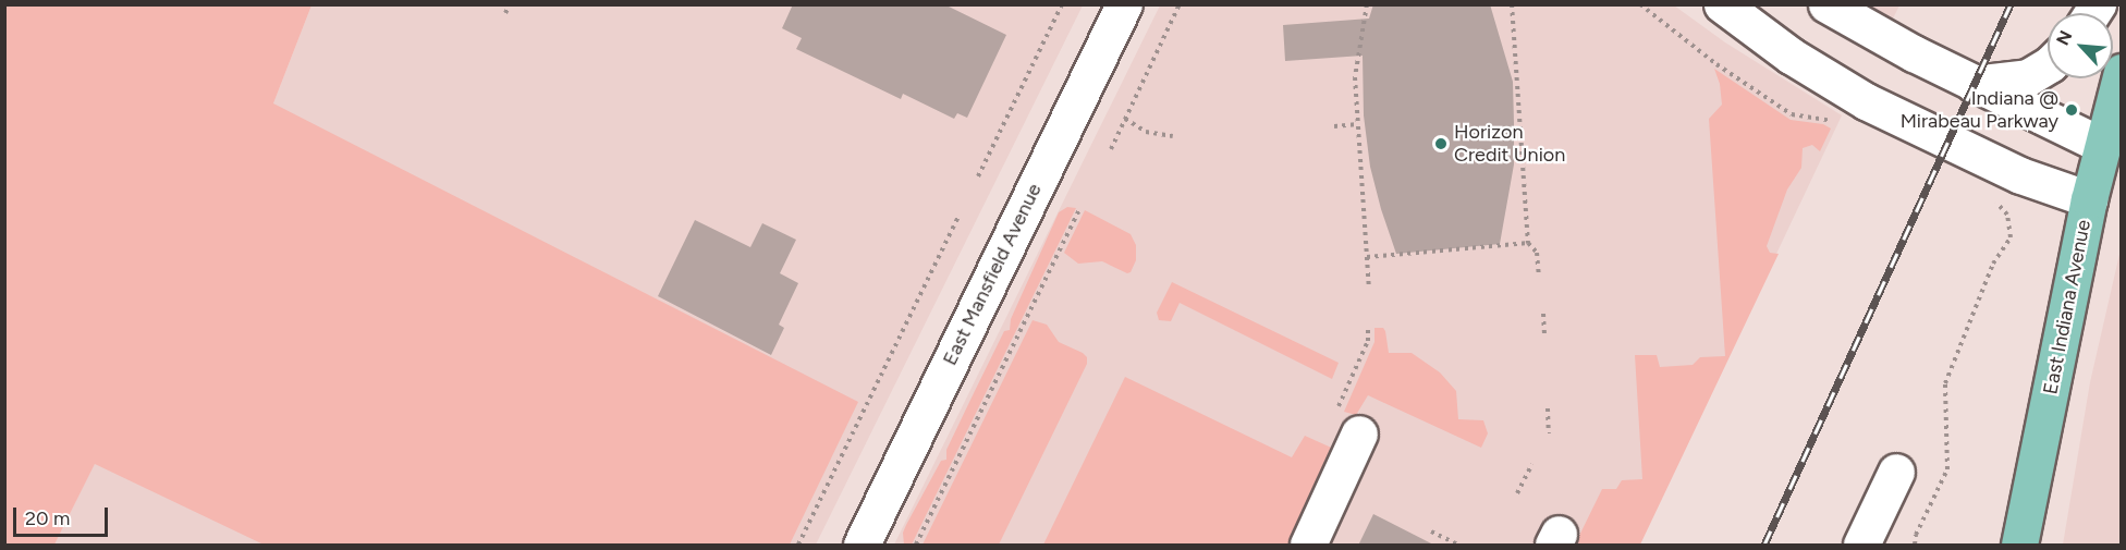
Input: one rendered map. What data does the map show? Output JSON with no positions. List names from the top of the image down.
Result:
{
  "streets": {
    "main road": ["East Indiana Avenue"],
    "street": ["East Mansfield Avenue"]
  },
  "places": ["Indiana @ Mirabeau Parkway", "Horizon Credit Union"],
  "scale_bar": "20 m",
  "north": "top left"
}
